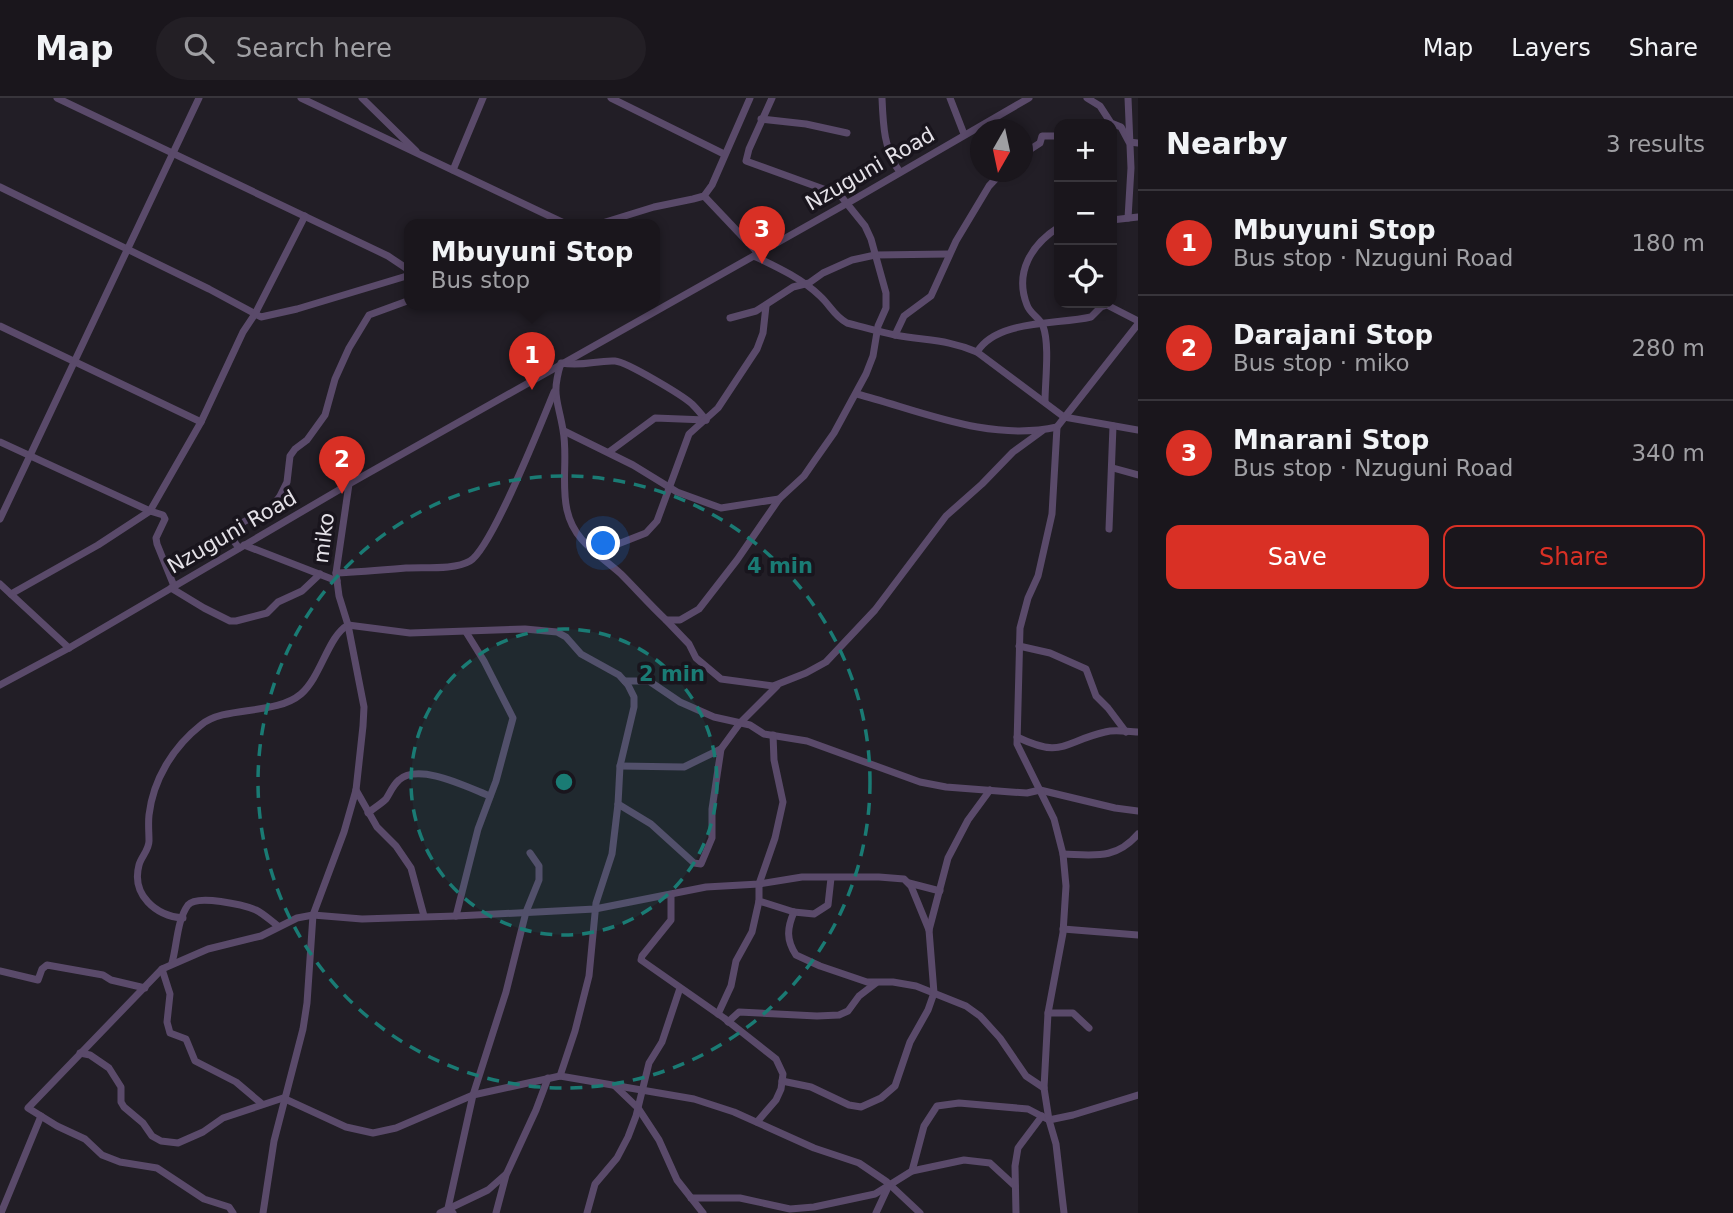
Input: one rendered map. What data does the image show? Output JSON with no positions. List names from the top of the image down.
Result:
{
  "streets": {
    "street": ["Nzuguni Road", "miko"]
  },
  "crossings": [
    ["Nzuguni Road", "miko"]
  ],
  "north": "bottom",
  "page": {
    "header": "Map",
    "search": "Search here",
    "nav": ["Map", "Layers", "Share"],
    "heading": ["Nearby", "3 results"],
    "map_buttons": ["+", "−"],
    "list": [
      {
        "mark": "1",
        "name": "Mbuyuni Stop",
        "note": "Bus stop · Nzuguni Road",
        "value": "180 m"
      },
      {
        "mark": "2",
        "name": "Darajani Stop",
        "note": "Bus stop · miko",
        "value": "280 m"
      },
      {
        "mark": "3",
        "name": "Mnarani Stop",
        "note": "Bus stop · Nzuguni Road",
        "value": "340 m"
      }
    ],
    "pins": ["3", "1", "2"],
    "popup": ["Mbuyuni Stop", "Bus stop"],
    "buttons": ["Save", "Share"]
  },
  "rings": ["4 min", "2 min"]
}
